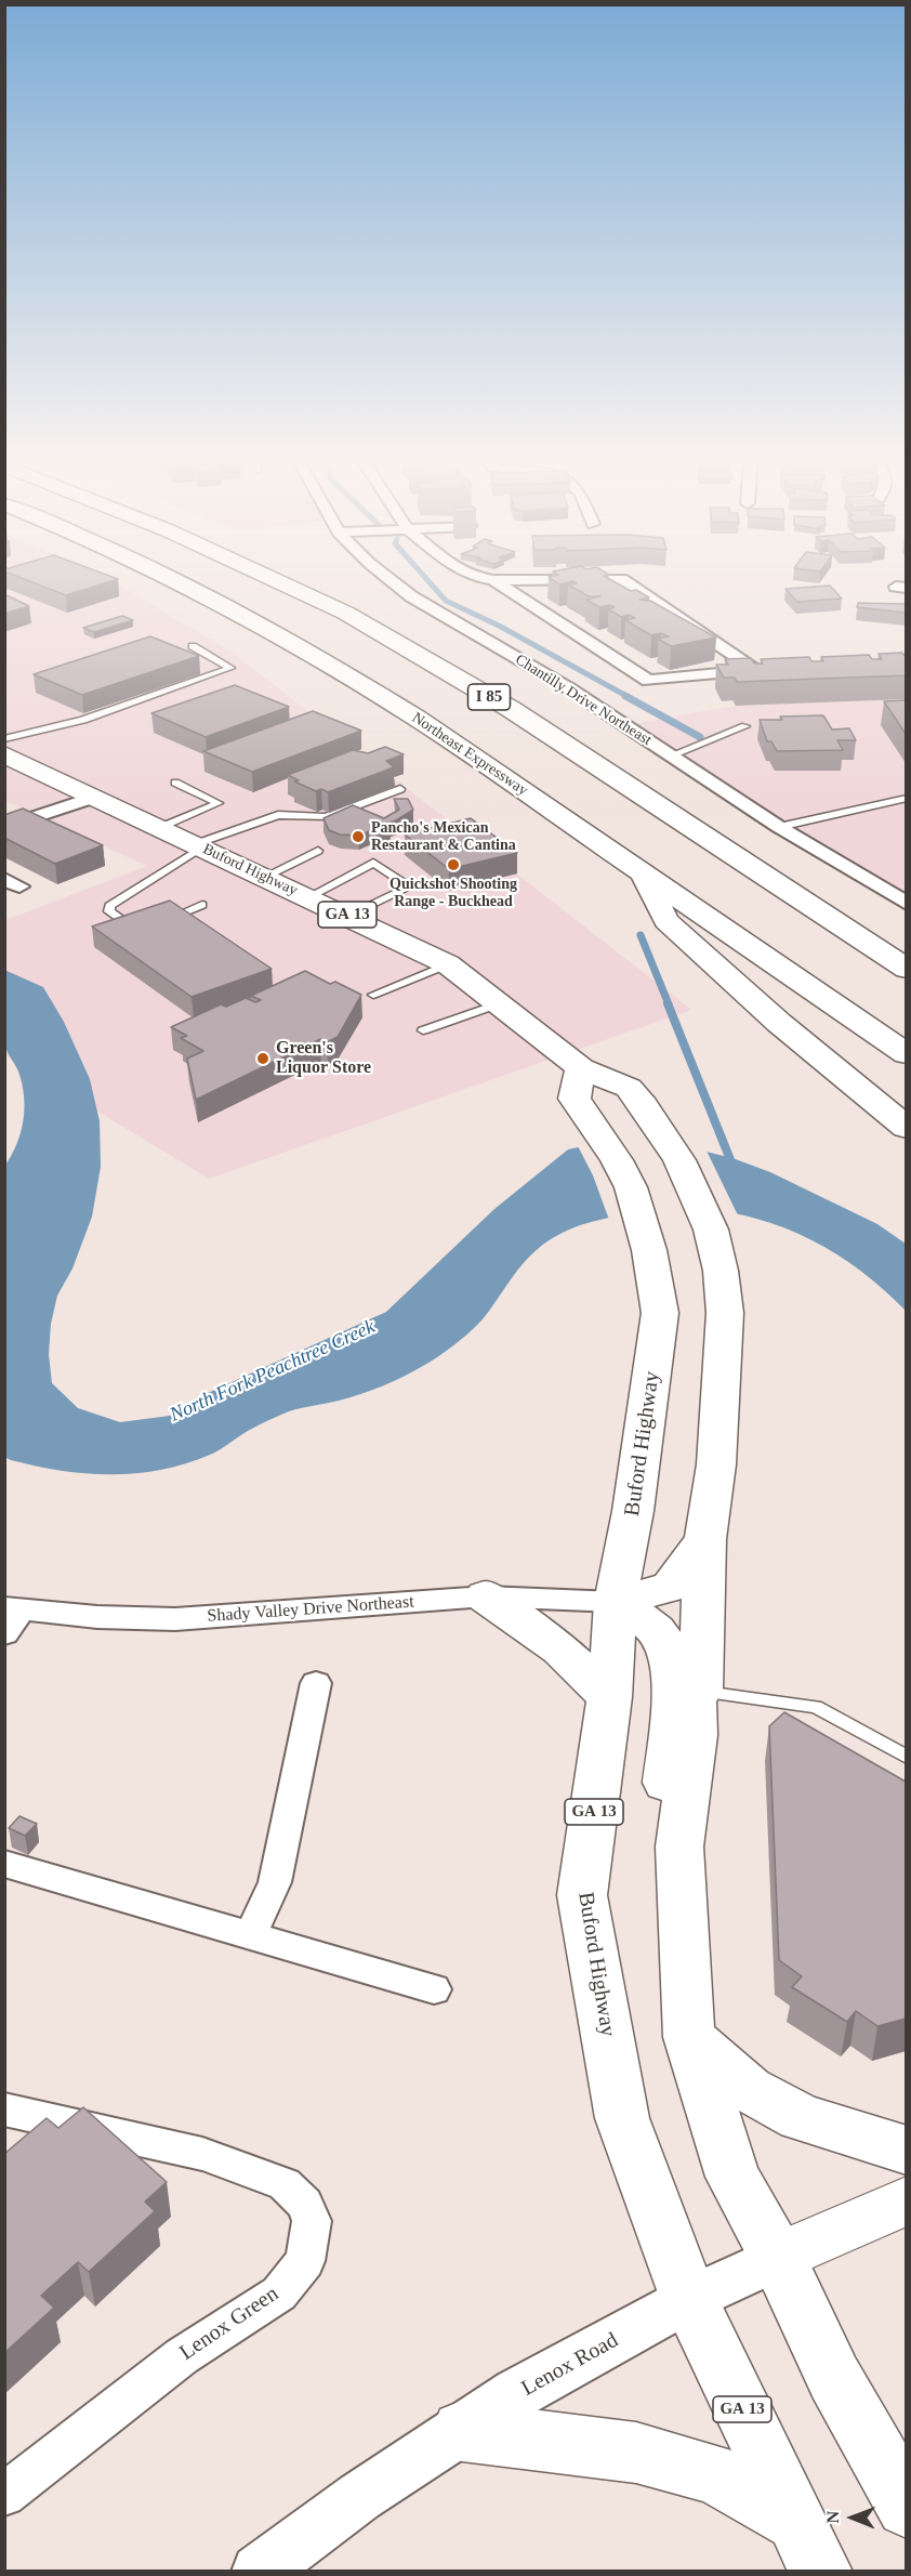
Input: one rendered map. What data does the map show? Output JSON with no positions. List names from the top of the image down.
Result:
{
  "streets": {
    "main road": [
      "I 85",
      "Northeast Expressway",
      "Buford Highway",
      "GA 13",
      "Lenox Road"
    ],
    "street": ["Chantilly Drive Northeast", "Shady Valley Drive Northeast", "Lenox Green"]
  },
  "crossings": [
    ["Buford Highway", "Shady Valley Drive Northeast"],
    ["Buford Highway", "Lenox Road"]
  ],
  "water": ["North Fork Peachtree Creek"],
  "places": ["Pancho's Mexican Restaurant & Cantina", "Quickshot Shooting Range - Buckhead", "Green's Liquor Store"],
  "north": "left"
}
